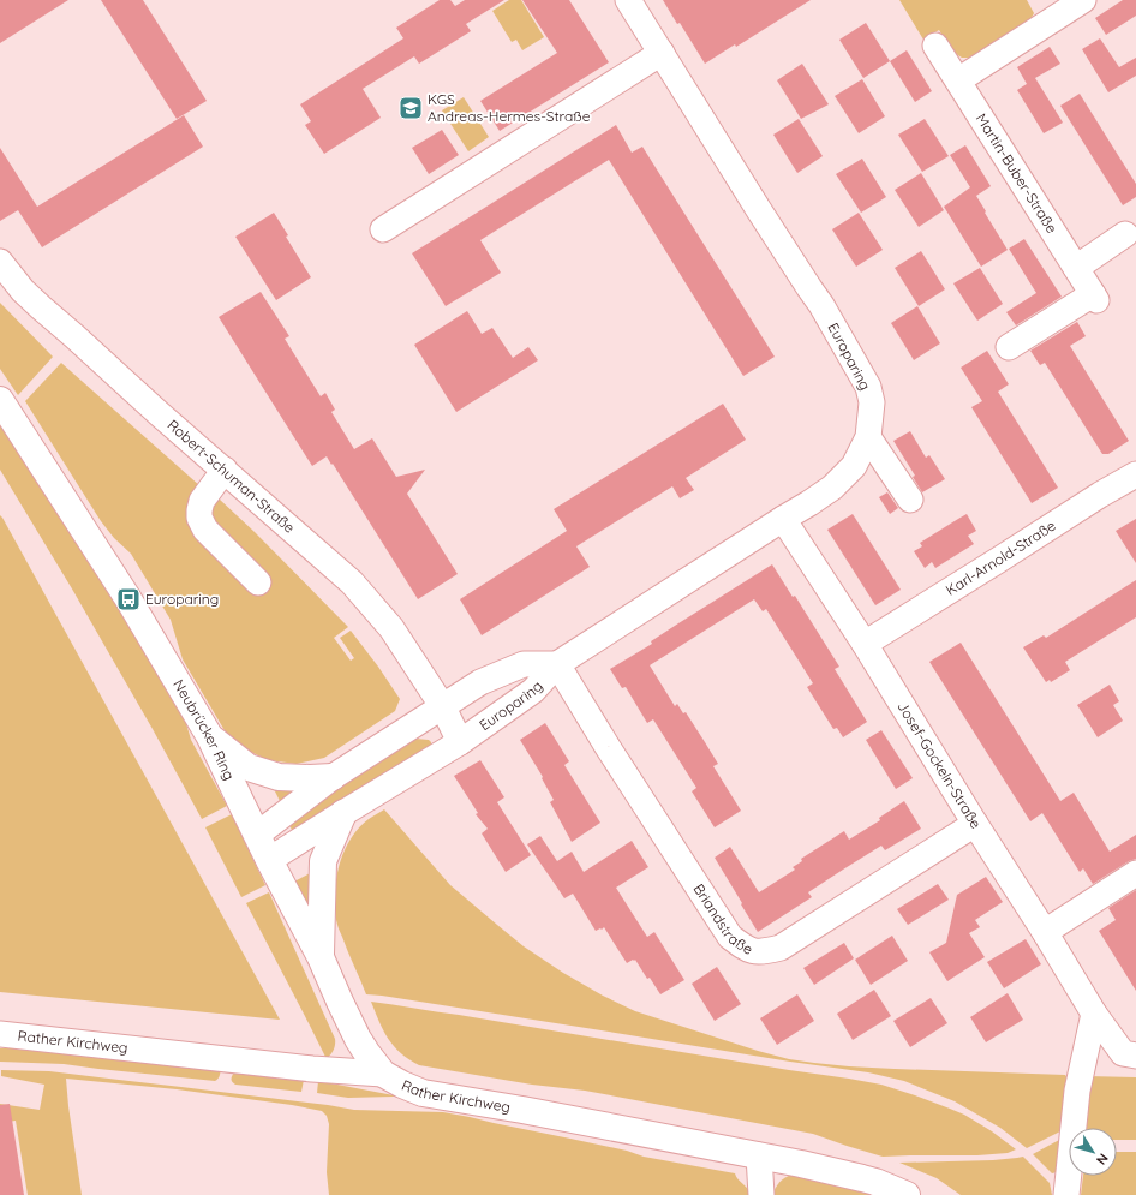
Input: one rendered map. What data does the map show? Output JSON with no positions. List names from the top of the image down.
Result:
{
  "streets": {
    "main road": ["Neubrücker Ring", "Rather Kirchweg"],
    "street": [
      "Martin-Buber-Straße",
      "Europaring",
      "Robert-Schuman-Straße",
      "Karl-Arnold-Straße",
      "Josef-Gockeln-Straße",
      "Briandstraße"
    ]
  },
  "crossings": [
    ["Europaring", "Robert-Schuman-Straße"],
    ["Europaring", "Neubrücker Ring"],
    ["Europaring", "Josef-Gockeln-Straße"],
    ["Europaring", "Briandstraße"],
    ["Karl-Arnold-Straße", "Josef-Gockeln-Straße"],
    ["Neubrücker Ring", "Rather Kirchweg"],
    ["Josef-Gockeln-Straße", "Briandstraße"]
  ],
  "places": {
    "school or university": ["KGS Andreas-Hermes-Straße"],
    "bus stop": ["Europaring"]
  },
  "north": "bottom right"
}
